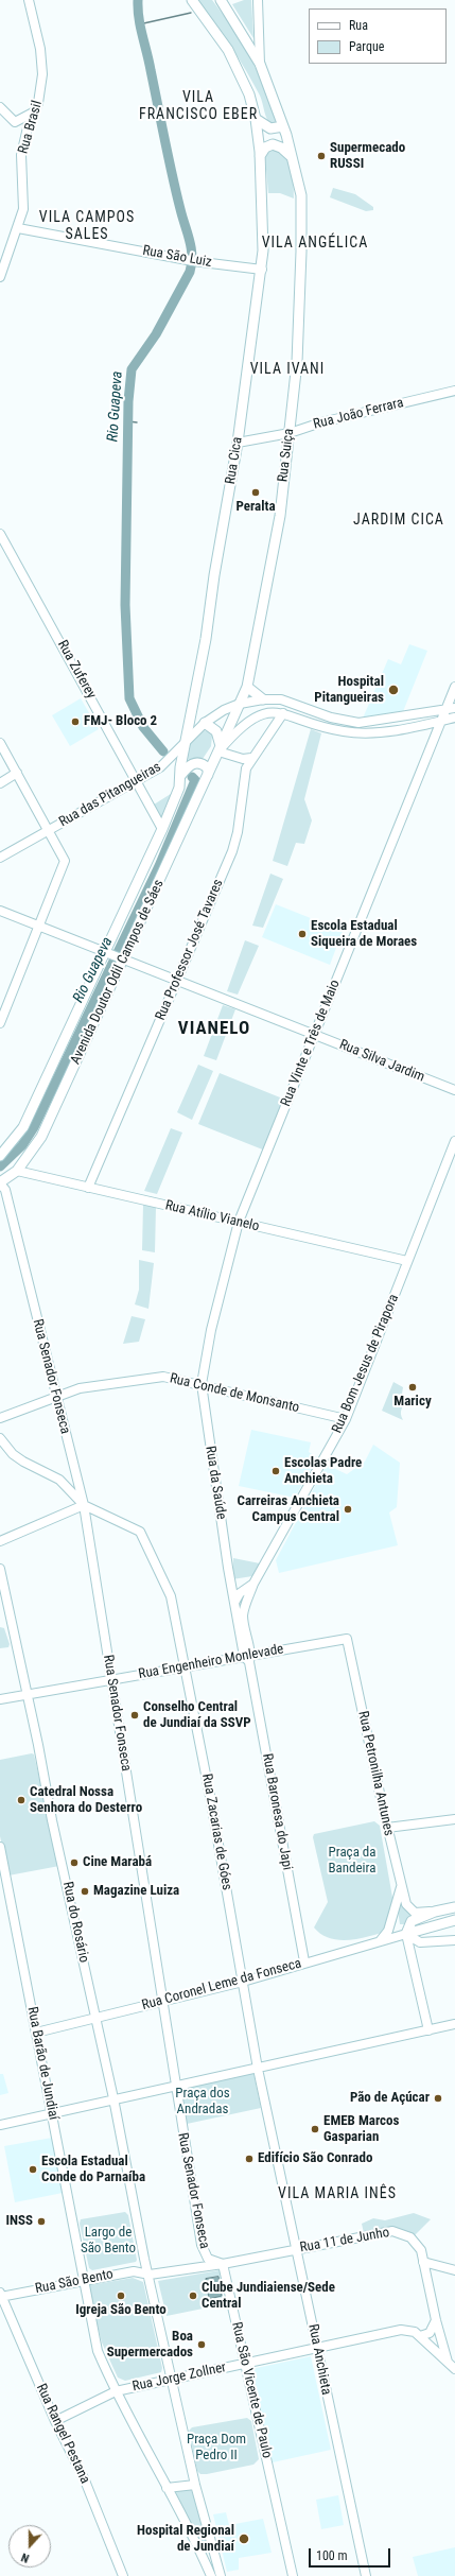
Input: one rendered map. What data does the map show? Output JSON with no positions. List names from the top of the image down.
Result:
{
  "streets": {
    "main road": ["Rua Suiça", "Rua Cica", "Avenida Doutor Odil Campos de Sáes"],
    "street": [
      "Rua Brasil",
      "Rua São Luiz",
      "Rua João Ferrara",
      "Rua Zuferey",
      "Rua das Pitangueiras",
      "Rua Professor José Tavares",
      "Rua Vinte e Três de Maio",
      "Rua Silva Jardim",
      "Rua Atílio Vianelo",
      "Rua Bom Jesus de Pirapora",
      "Rua Senador Fonseca",
      "Rua Conde de Monsanto",
      "Rua da Saúde",
      "Rua Engenheiro Monlevade",
      "Rua Petronilha Antunes",
      "Rua Baronesa do Japi",
      "Rua Zacarias de Góes",
      "Rua do Rosário",
      "Rua Coronel Leme da Fonseca",
      "Rua Barão de Jundiaí",
      "Rua 11 de Junho",
      "Rua São Bento",
      "Rua Anchieta",
      "Rua Jorge Zollner",
      "Rua São Vicente de Paulo",
      "Rua Rangel Pestana"
    ]
  },
  "crossings": [
    ["Rua Brasil", "Rua São Luiz"],
    ["Rua São Luiz", "Rua Cica"],
    ["Rua João Ferrara", "Rua Suiça"],
    ["Rua João Ferrara", "Rua Cica"],
    ["Rua Suiça", "Rua das Pitangueiras"],
    ["Rua Suiça", "Avenida Doutor Odil Campos de Sáes"],
    ["Rua Cica", "Rua das Pitangueiras"],
    ["Rua Cica", "Avenida Doutor Odil Campos de Sáes"],
    ["Rua Zuferey", "Rua das Pitangueiras"],
    ["Rua Zuferey", "Avenida Doutor Odil Campos de Sáes"],
    ["Rua das Pitangueiras", "Rua Vinte e Três de Maio"],
    ["Rua Professor José Tavares", "Rua Silva Jardim"],
    ["Rua Professor José Tavares", "Rua Atílio Vianelo"],
    ["Avenida Doutor Odil Campos de Sáes", "Rua Silva Jardim"],
    ["Avenida Doutor Odil Campos de Sáes", "Rua Atílio Vianelo"],
    ["Avenida Doutor Odil Campos de Sáes", "Rua Senador Fonseca"],
    ["Rua Vinte e Três de Maio", "Rua Silva Jardim"],
    ["Rua Vinte e Três de Maio", "Rua Atílio Vianelo"],
    ["Rua Vinte e Três de Maio", "Rua Conde de Monsanto"],
    ["Rua Vinte e Três de Maio", "Rua da Saúde"],
    ["Rua Atílio Vianelo", "Rua Bom Jesus de Pirapora"],
    ["Rua Bom Jesus de Pirapora", "Rua Conde de Monsanto"],
    ["Rua Bom Jesus de Pirapora", "Rua Baronesa do Japi"],
    ["Rua Senador Fonseca", "Rua Conde de Monsanto"],
    ["Rua Senador Fonseca", "Rua Engenheiro Monlevade"],
    ["Rua Senador Fonseca", "Rua Zacarias de Góes"],
    ["Rua Senador Fonseca", "Rua Coronel Leme da Fonseca"],
    ["Rua Senador Fonseca", "Rua 11 de Junho"],
    ["Rua Senador Fonseca", "Rua São Vicente de Paulo"],
    ["Rua Conde de Monsanto", "Rua da Saúde"],
    ["Rua da Saúde", "Rua Baronesa do Japi"],
    ["Rua Engenheiro Monlevade", "Rua Petronilha Antunes"],
    ["Rua Engenheiro Monlevade", "Rua Baronesa do Japi"],
    ["Rua Engenheiro Monlevade", "Rua Zacarias de Góes"],
    ["Rua Engenheiro Monlevade", "Rua do Rosário"],
    ["Rua Baronesa do Japi", "Rua Coronel Leme da Fonseca"],
    ["Rua Zacarias de Góes", "Rua Coronel Leme da Fonseca"],
    ["Rua Zacarias de Góes", "Rua Anchieta"],
    ["Rua do Rosário", "Rua Coronel Leme da Fonseca"],
    ["Rua do Rosário", "Rua 11 de Junho"],
    ["Rua do Rosário", "Rua São Bento"],
    ["Rua do Rosário", "Rua Jorge Zollner"],
    ["Rua Coronel Leme da Fonseca", "Rua Barão de Jundiaí"],
    ["Rua Barão de Jundiaí", "Rua São Bento"],
    ["Rua Barão de Jundiaí", "Rua Jorge Zollner"],
    ["Rua 11 de Junho", "Rua São Bento"],
    ["Rua 11 de Junho", "Rua Anchieta"],
    ["Rua 11 de Junho", "Rua Jorge Zollner"],
    ["Rua 11 de Junho", "Rua São Vicente de Paulo"],
    ["Rua São Bento", "Rua Rangel Pestana"],
    ["Rua Anchieta", "Rua Jorge Zollner"],
    ["Rua Jorge Zollner", "Rua São Vicente de Paulo"],
    ["Rua Jorge Zollner", "Rua Rangel Pestana"]
  ],
  "districts": [
    "VILA FRANCISCO EBER",
    "VILA CAMPOS SALES",
    "VILA ANGÉLICA",
    "VILA IVANI",
    "JARDIM CICA",
    "VIANELO",
    "VILA MARIA INÊS"
  ],
  "water": ["Rio Guapeva"],
  "parks": [
    "Praça da Bandeira",
    "Praça dos Andradas",
    "Largo de São Bento",
    "Praça Dom Pedro II"
  ],
  "places": [
    "Supermecado RUSSI",
    "Peralta",
    "Hospital Pitangueiras",
    "FMJ- Bloco 2",
    "Escola Estadual Siqueira de Moraes",
    "Maricy",
    "Escolas Padre Anchieta",
    "Carreiras Anchieta Campus Central",
    "Conselho Central de Jundiaí da SSVP",
    "Catedral Nossa Senhora do Desterro",
    "Cine Marabá",
    "Magazine Luiza",
    "Pão de Açúcar",
    "EMEB Marcos Gasparian",
    "Edifício São Conrado",
    "Escola Estadual Conde do Parnaíba",
    "INSS",
    "Igreja São Bento",
    "Clube Jundiaiense/Sede Central",
    "Boa Supermercados",
    "Hospital Regional de Jundiaí"
  ],
  "legend": ["Rua", "Parque"],
  "scale_bar": "100 m",
  "north": "bottom"
}
